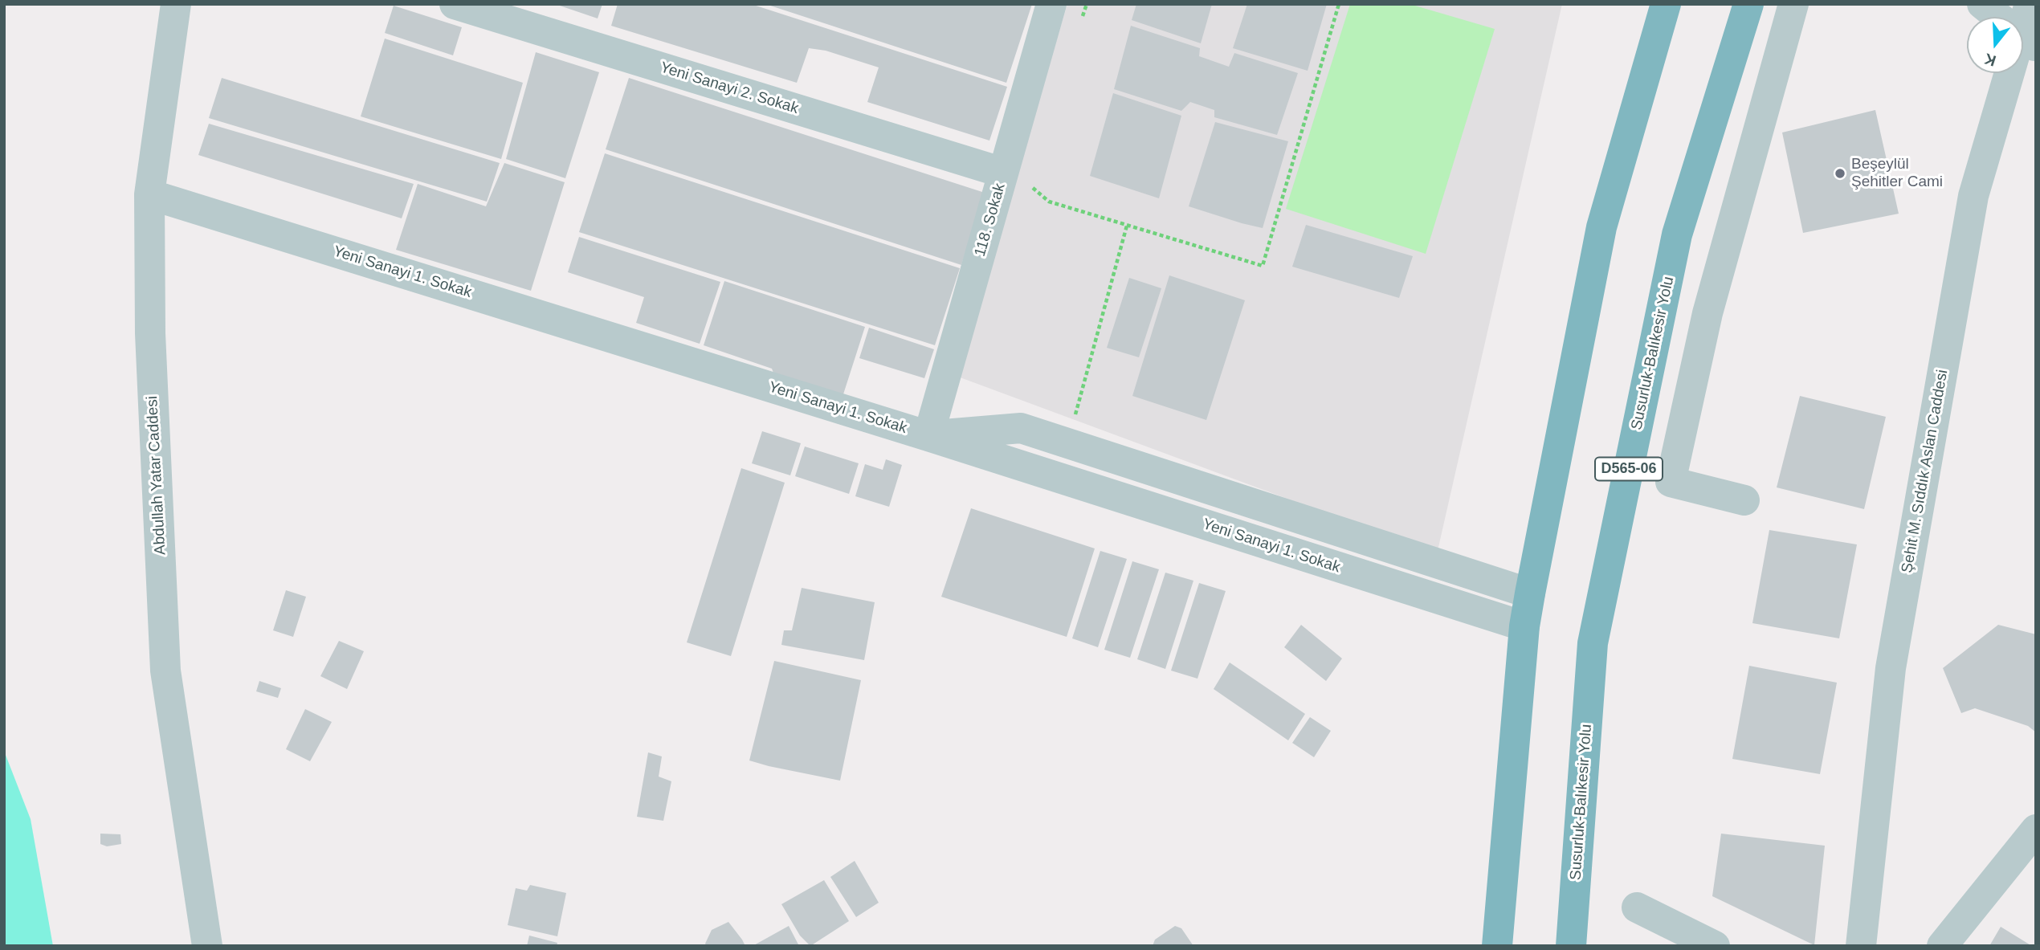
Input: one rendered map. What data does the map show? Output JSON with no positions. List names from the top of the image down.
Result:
{
  "streets": {
    "highway": ["Susurluk-Balıkesir Yolu", "D565-06"],
    "street": [
      "Yeni Sanayi 2. Sokak",
      "118. Sokak",
      "Yeni Sanayi 1. Sokak",
      "Şehit M. Sıddık Aslan Caddesi",
      "Abdullah Yatar Caddesi"
    ]
  },
  "crossings": [
    ["Yeni Sanayi 2. Sokak", "118. Sokak"],
    ["118. Sokak", "Yeni Sanayi 1. Sokak"],
    ["Yeni Sanayi 1. Sokak", "Abdullah Yatar Caddesi"]
  ],
  "places": ["Beşeylül Şehitler Cami"],
  "north": "bottom"
}
